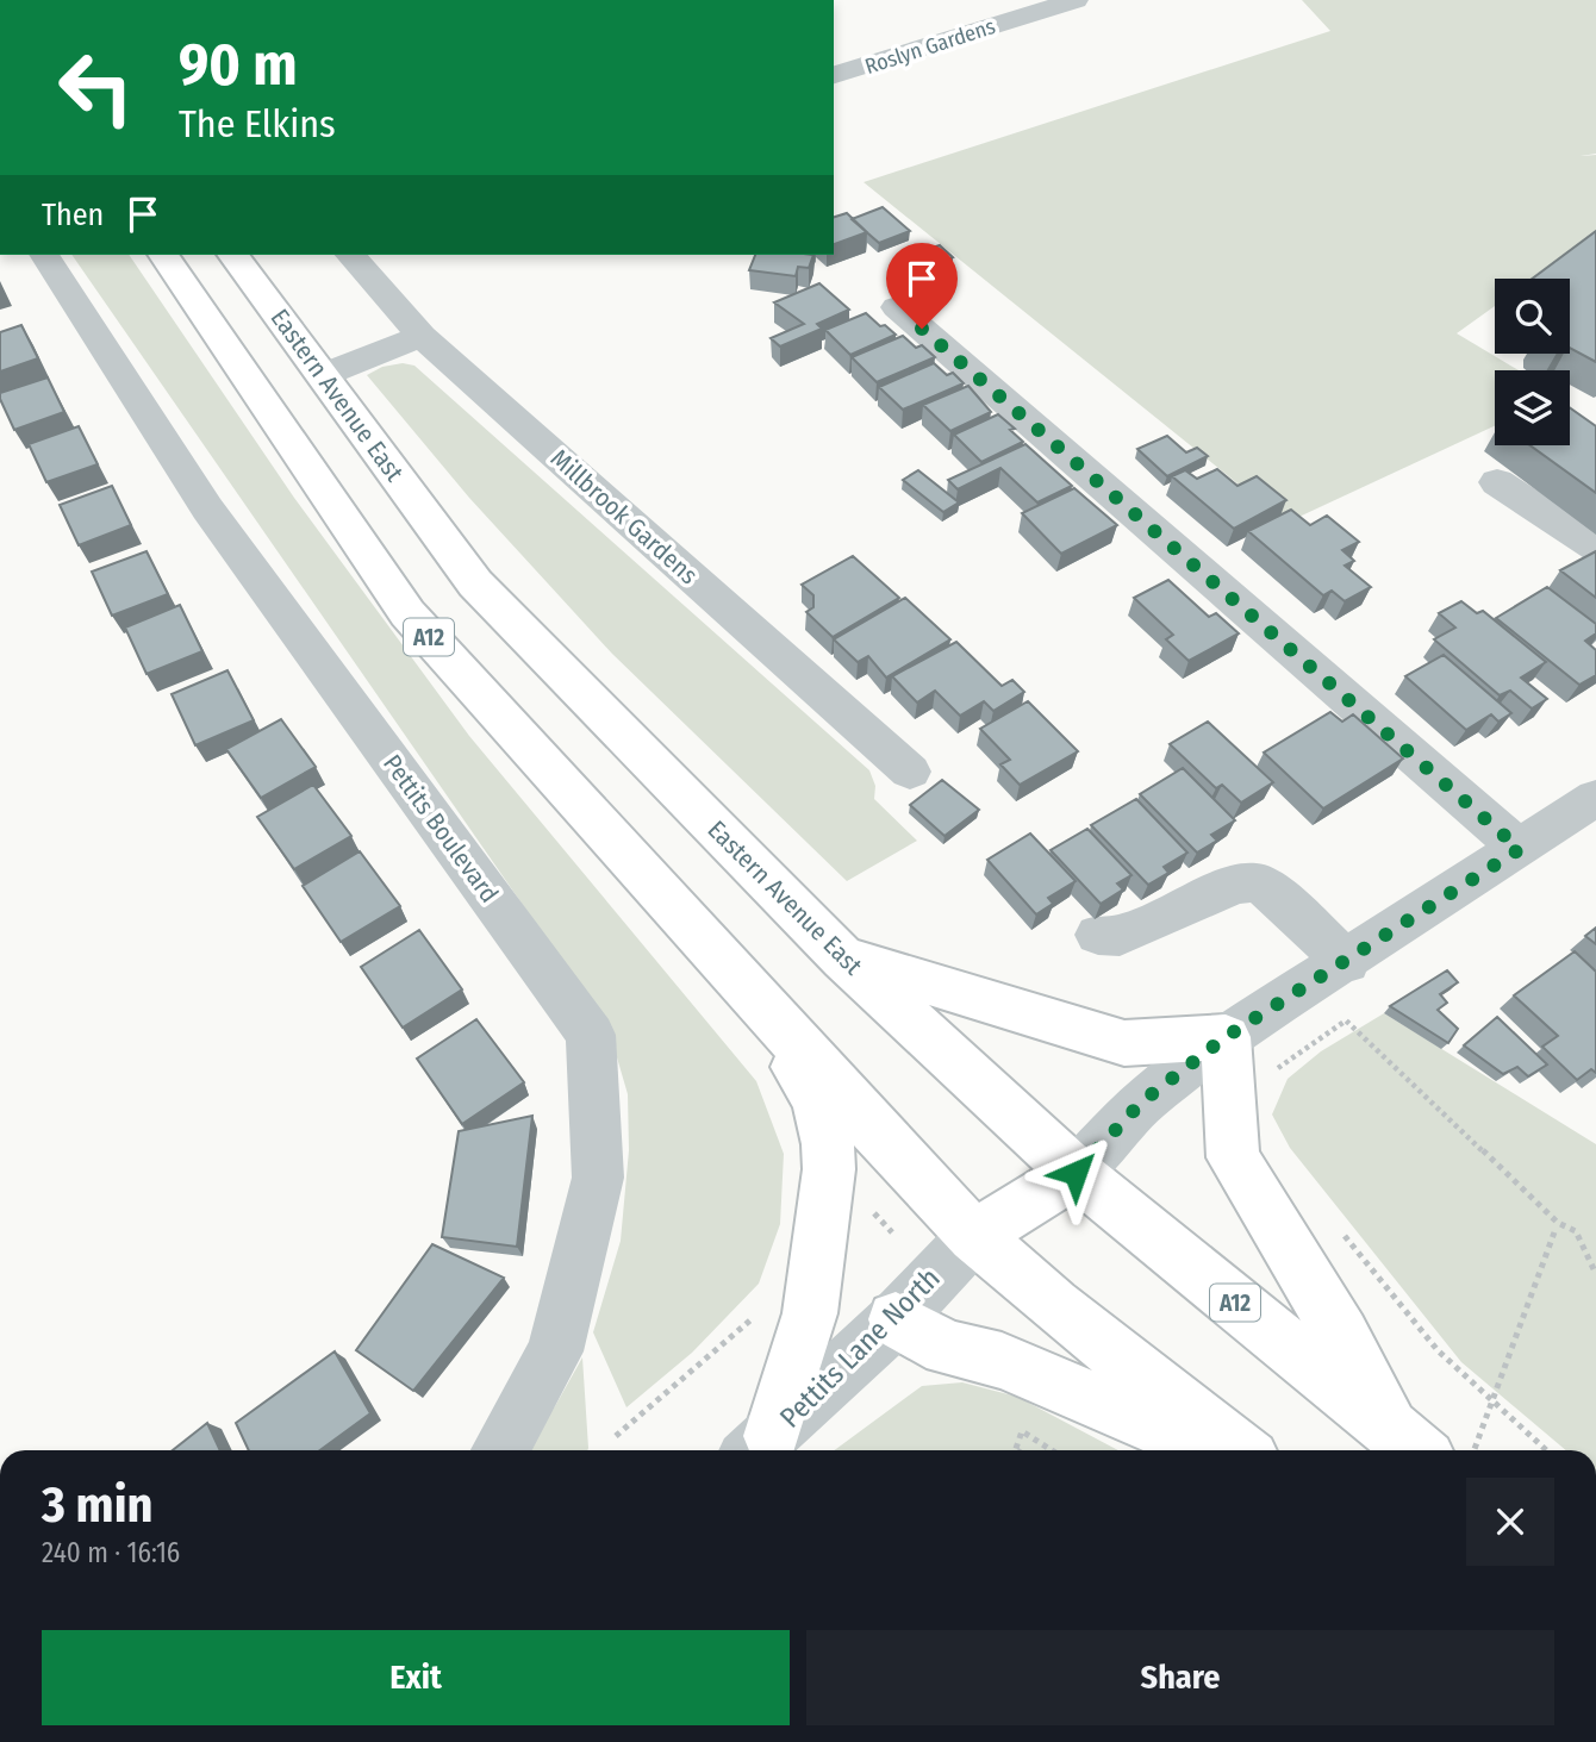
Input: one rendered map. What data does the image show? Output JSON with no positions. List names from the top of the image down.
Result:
{
  "streets": {
    "highway": ["Eastern Avenue East", "A12"],
    "street": [
      "Roslyn Gardens",
      "Millbrook Gardens",
      "Pettits Boulevard",
      "Pettits Lane North"
    ]
  },
  "crossings": [
    ["A12", "Pettits Lane North"]
  ],
  "page": {
    "turn": ["90 m", "The Elkins"],
    "then": "Then",
    "heading": ["3 min", "240 m · 16:16"],
    "buttons": ["Exit", "Share"]
  }
}
